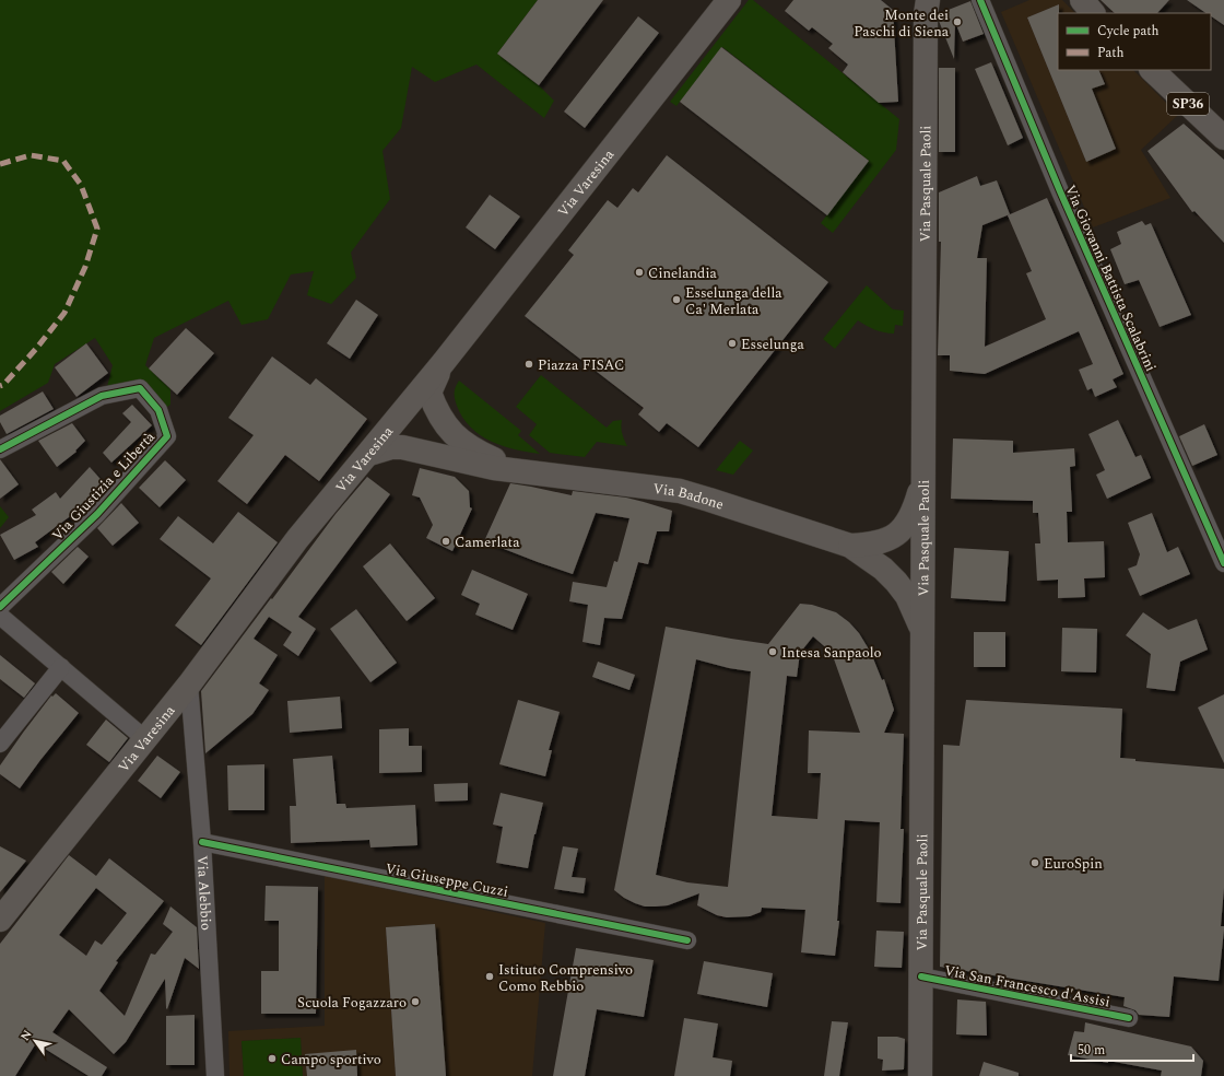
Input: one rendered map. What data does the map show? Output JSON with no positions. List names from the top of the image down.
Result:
{
  "streets": {
    "main road": [
      "SP36",
      "Via Varesina",
      "Via Pasquale Paoli",
      "Via Badone"
    ],
    "street": [
      "Via Giovanni Battista Scalabrini",
      "Via Giustizia e Libertà",
      "Via Giuseppe Cuzzi",
      "Via Alebbio",
      "Via San Francesco d'Assisi"
    ]
  },
  "crossings": [
    ["Via Varesina", "Via Badone"],
    ["Via Varesina", "Via Alebbio"],
    ["Via Pasquale Paoli", "Via Badone"],
    ["Via Pasquale Paoli", "Via San Francesco d'Assisi"],
    ["Via Giuseppe Cuzzi", "Via Alebbio"]
  ],
  "places": [
    "Monte dei Paschi di Siena",
    "Cinelandia",
    "Esselunga della Ca' Merlata",
    "Esselunga",
    "Piazza FISAC",
    "Camerlata",
    "Intesa Sanpaolo",
    "EuroSpin",
    "Istituto Comprensivo Como Rebbio",
    "Scuola Fogazzaro",
    "Campo sportivo"
  ],
  "legend": ["Cycle path", "Path"],
  "scale_bar": "50 m",
  "north": "top left"
}
